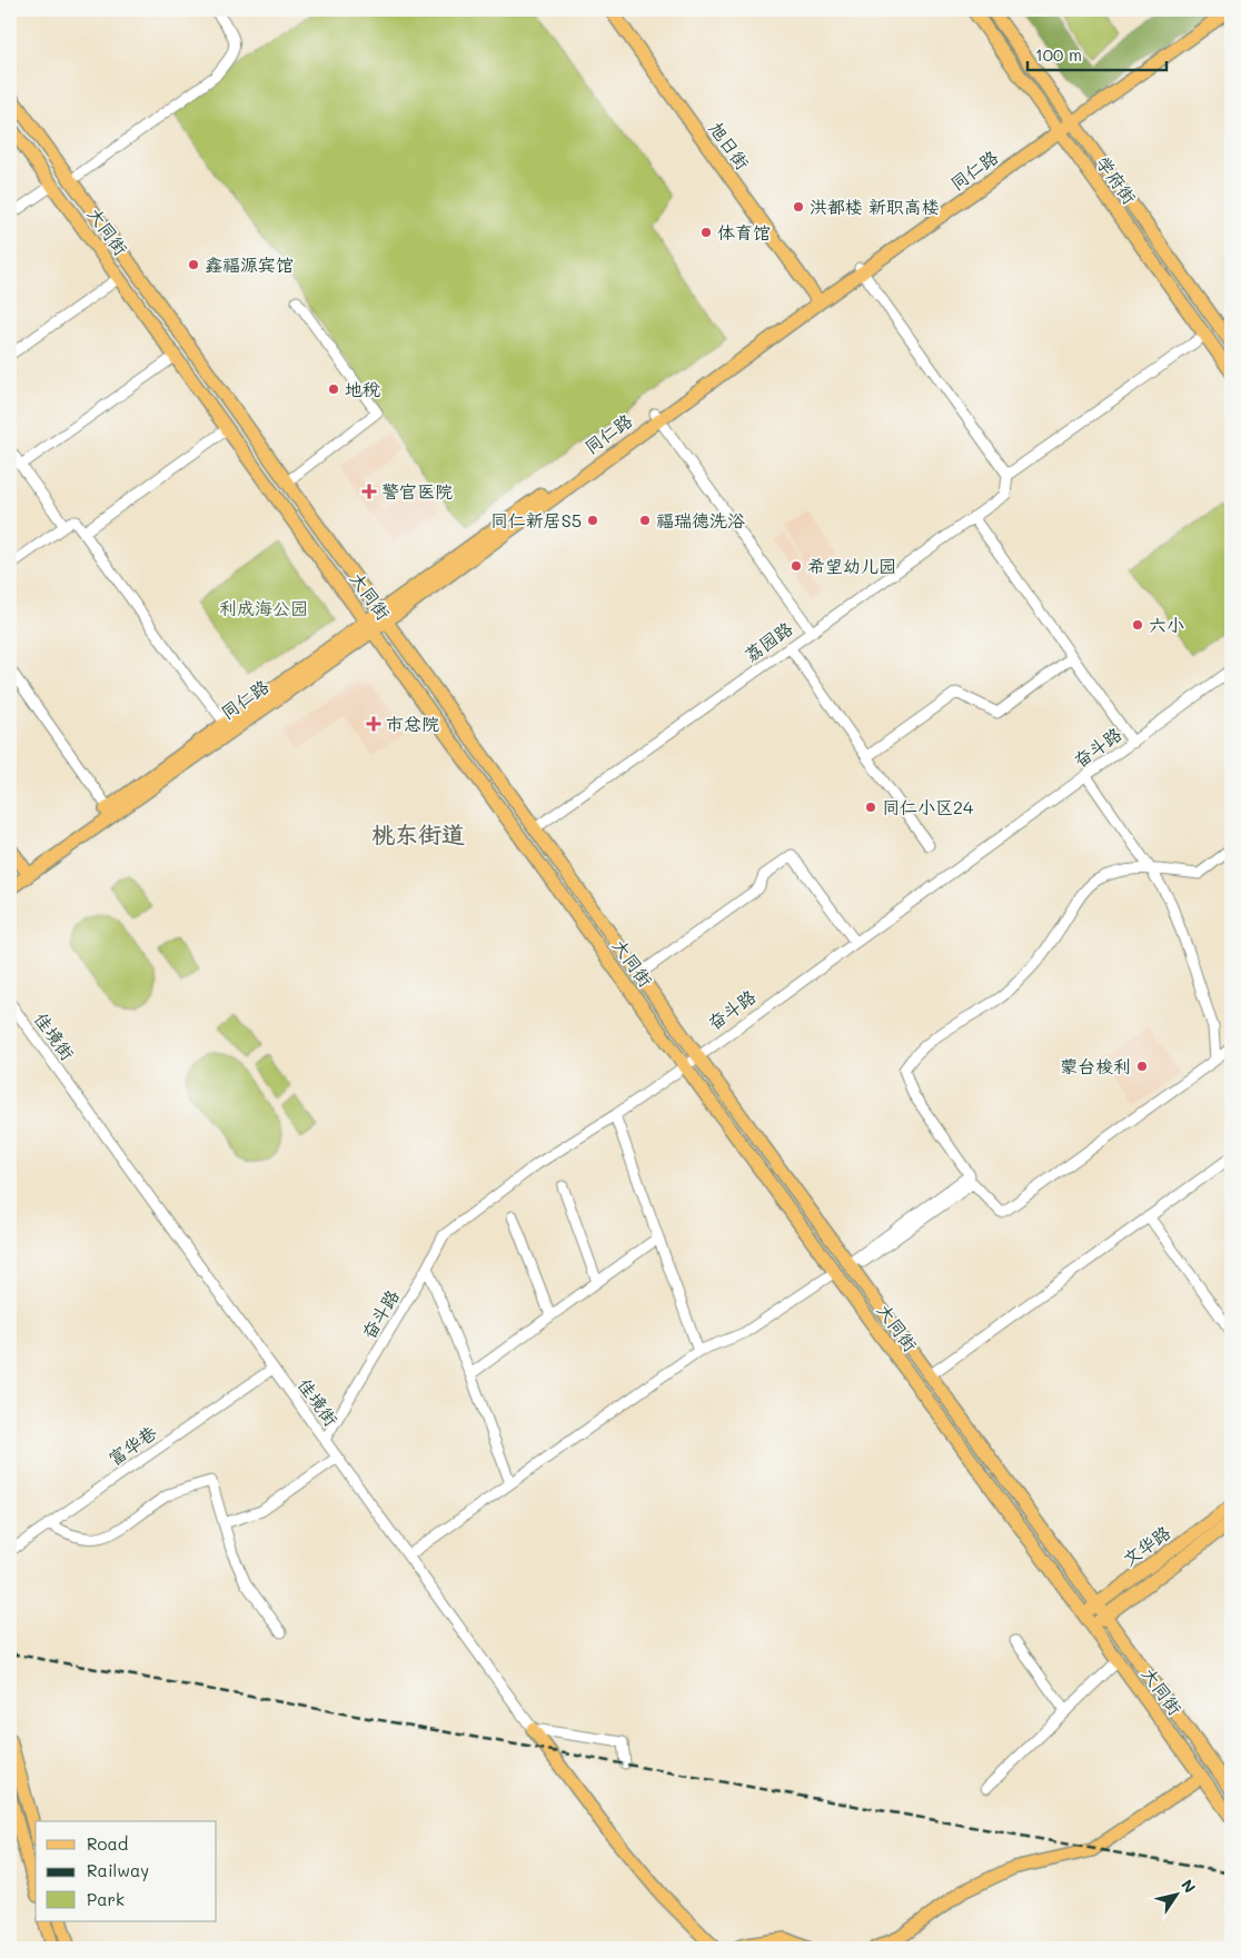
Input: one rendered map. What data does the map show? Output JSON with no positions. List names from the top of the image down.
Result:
{
  "streets": {
    "main road": [
      "旭日街",
      "同仁路",
      "学府街",
      "大同街",
      "文华路"
    ],
    "street": [
      "荔园路",
      "奋斗路",
      "佳境街",
      "富华巷"
    ]
  },
  "crossings": [
    ["旭日街", "同仁路"],
    ["同仁路", "学府街"],
    ["同仁路", "大同街"],
    ["大同街", "荔园路"],
    ["大同街", "奋斗路"],
    ["大同街", "文华路"],
    ["奋斗路", "佳境街"],
    ["佳境街", "富华巷"]
  ],
  "districts": ["桃东街道"],
  "parks": ["利成海公园"],
  "places": {
    "other": [
      "洪都楼 新职高楼",
      "体育馆",
      "鑫福源宾馆",
      "地税",
      "同仁新居S5",
      "福瑞德洗浴",
      "希望幼儿园",
      "六小",
      "同仁小区24",
      "蒙台梭利"
    ],
    "health": ["警官医院", "市总院"]
  },
  "legend": ["Road", "Railway", "Park"],
  "scale_bar": "100 m",
  "north": "top right"
}
